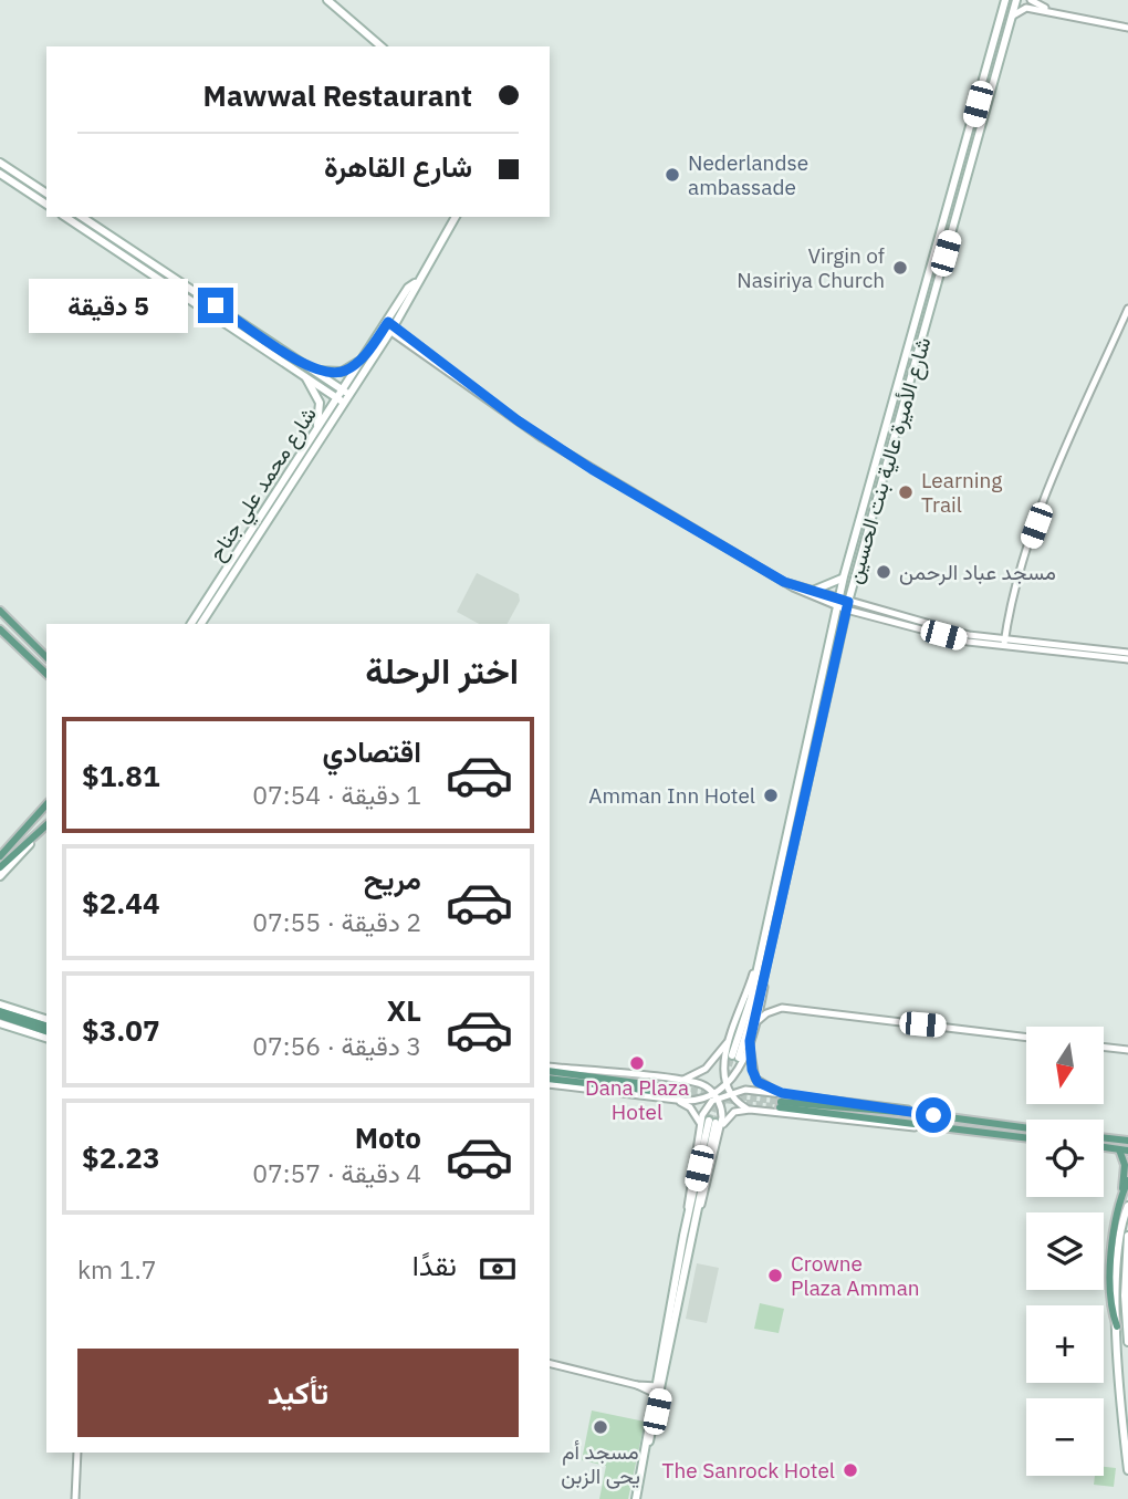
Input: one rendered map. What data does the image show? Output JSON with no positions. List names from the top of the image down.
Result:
{
  "streets": {
    "main road": ["شارع الأميرة عالية بنت الحسين", "شارع محمد علي جناح"]
  },
  "places": [
    "Nederlandse ambassade",
    "Virgin of Nasiriya Church",
    "Learning Trail",
    "مسجد عباد الرحمن",
    "Amman Inn Hotel",
    "Dana Plaza Hotel",
    "Crowne Plaza Amman",
    "مسجد أم يحى الزبن",
    "The Sanrock Hotel"
  ],
  "north": "bottom",
  "page": {
    "banner": ["Mawwal Restaurant", "شارع القاهرة"],
    "bubble": "5 دقيقة",
    "heading": "اختر الرحلة",
    "list": [
      {
        "name": "اقتصادي",
        "note": "1 دقيقة · 07:54",
        "value": "$1.81"
      },
      {
        "name": "مريح",
        "note": "2 دقيقة · 07:55",
        "value": "$2.44"
      },
      {
        "name": "XL",
        "note": "3 دقيقة · 07:56",
        "value": "$3.07"
      },
      {
        "name": "Moto",
        "note": "4 دقيقة · 07:57",
        "value": "$2.23"
      }
    ],
    "map_buttons": ["+", "−"],
    "pay": ["نقدًا", "1.7 km"],
    "buttons": "تأكيد"
  }
}
